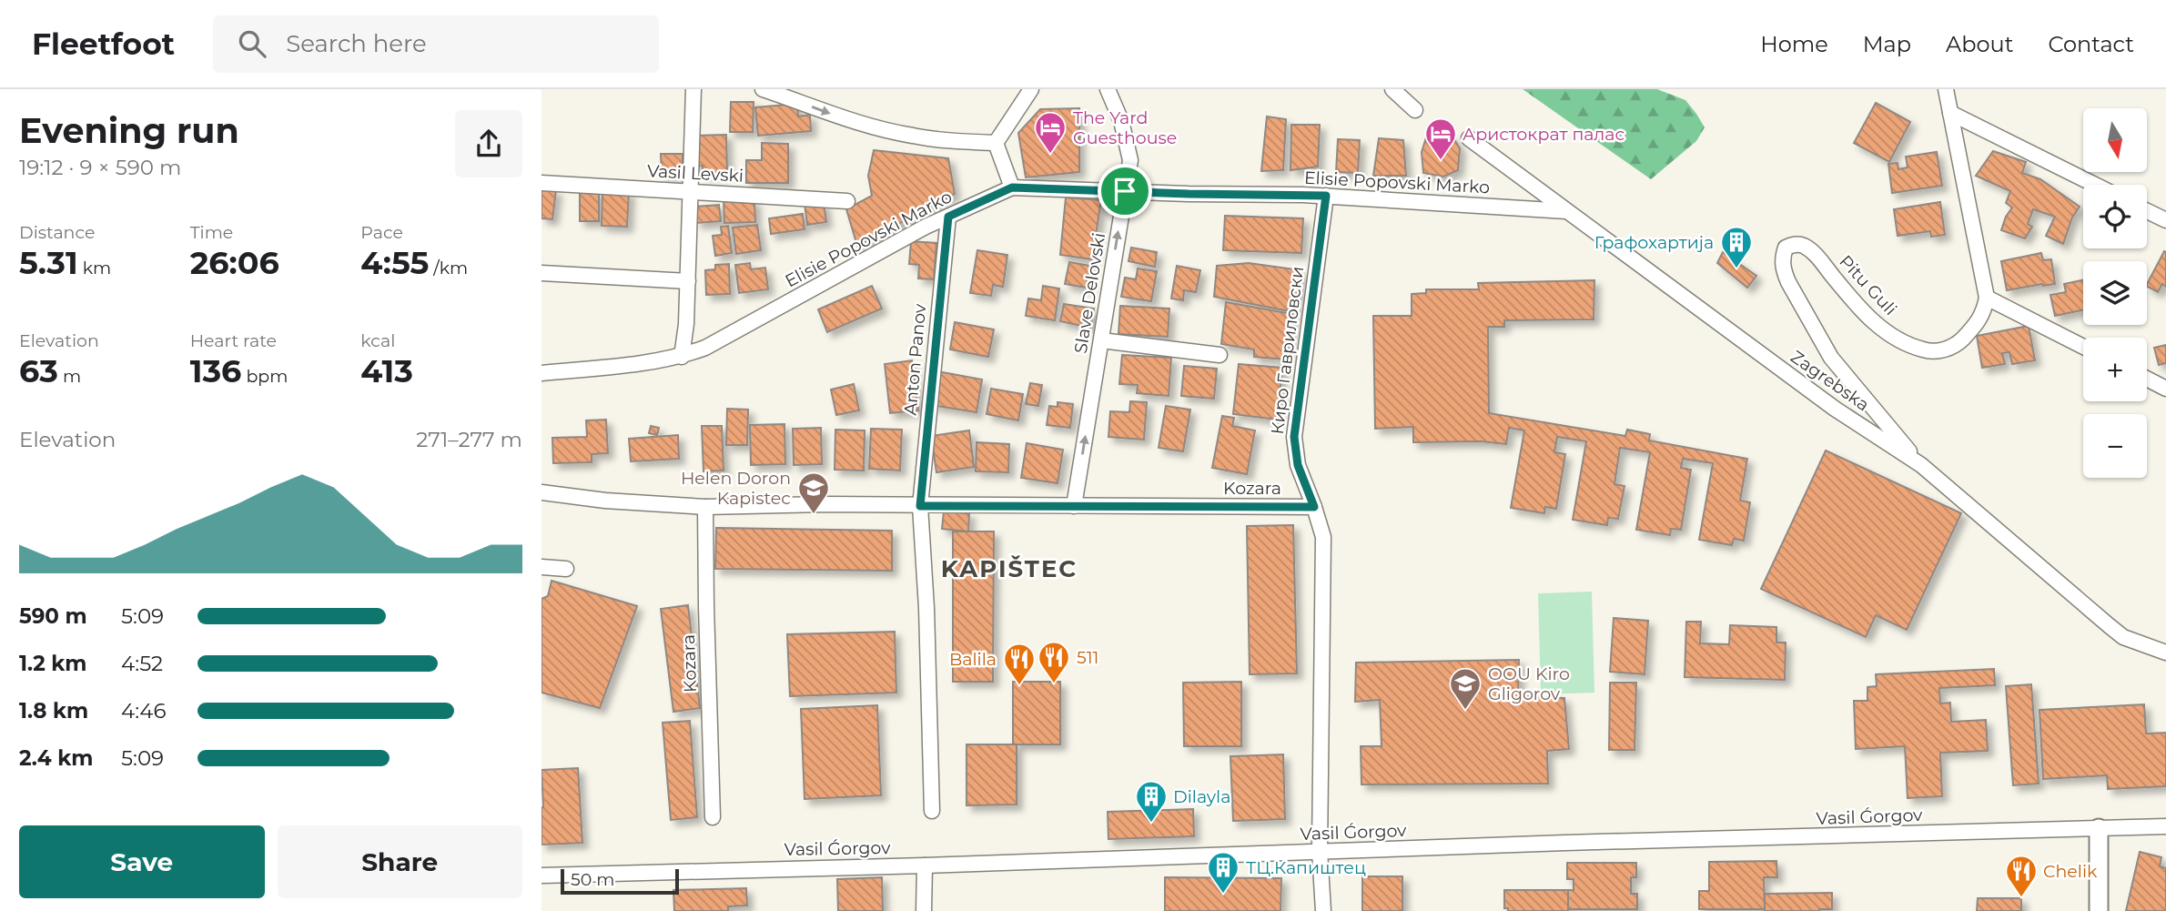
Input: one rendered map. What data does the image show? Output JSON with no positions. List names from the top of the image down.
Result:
{
  "streets": {
    "street": [
      "Vasil Levski",
      "Elisie Popovski Marko",
      "Pitu Guli",
      "Slave Delovski",
      "Киро Гавриловски",
      "Anton Panov",
      "Zagrebska",
      "Kozara",
      "Vasil Ǵorgov"
    ]
  },
  "crossings": [
    ["Elisie Popovski Marko", "Slave Delovski"],
    ["Elisie Popovski Marko", "Киро Гавриловски"],
    ["Elisie Popovski Marko", "Anton Panov"],
    ["Elisie Popovski Marko", "Zagrebska"],
    ["Pitu Guli", "Zagrebska"],
    ["Slave Delovski", "Kozara"],
    ["Киро Гавриловски", "Kozara"],
    ["Anton Panov", "Kozara"]
  ],
  "one_way": ["Slave Delovski"],
  "districts": ["KAPIŠTEC"],
  "places": {
    "hotel": ["The Yard Guesthouse", "Аристократ палас"],
    "building": ["Графохартија", "Dilayla", "ТЦ.Капиштец"],
    "school or university": ["Helen Doron Kapistec", "OOU Kiro Gligorov"],
    "restaurant": ["511", "Balila", "Chelik"]
  },
  "scale_bar": "50 m",
  "north": "bottom",
  "page": {
    "header": "Fleetfoot",
    "search": "Search here",
    "nav": [
      "Home",
      "Map",
      "About",
      "Contact"
    ],
    "heading": ["Evening run", "19:12 · 9 × 590 m"],
    "map_buttons": ["+", "−"],
    "stats": [
      ["Distance", "5.31 km"],
      ["Time", "26:06"],
      ["Pace", "4:55 /km"],
      ["Elevation", "63 m"],
      ["Heart rate", "136 bpm"],
      ["kcal", "413"]
    ],
    "chart": ["Elevation", "271–277 m"],
    "list": [
      {
        "name": "590 m",
        "note": "5:09"
      },
      {
        "name": "1.2 km",
        "note": "4:52"
      },
      {
        "name": "1.8 km",
        "note": "4:46"
      },
      {
        "name": "2.4 km",
        "note": "5:09"
      }
    ],
    "buttons": ["Save", "Share"],
    "scale": "50 m"
  }
}
